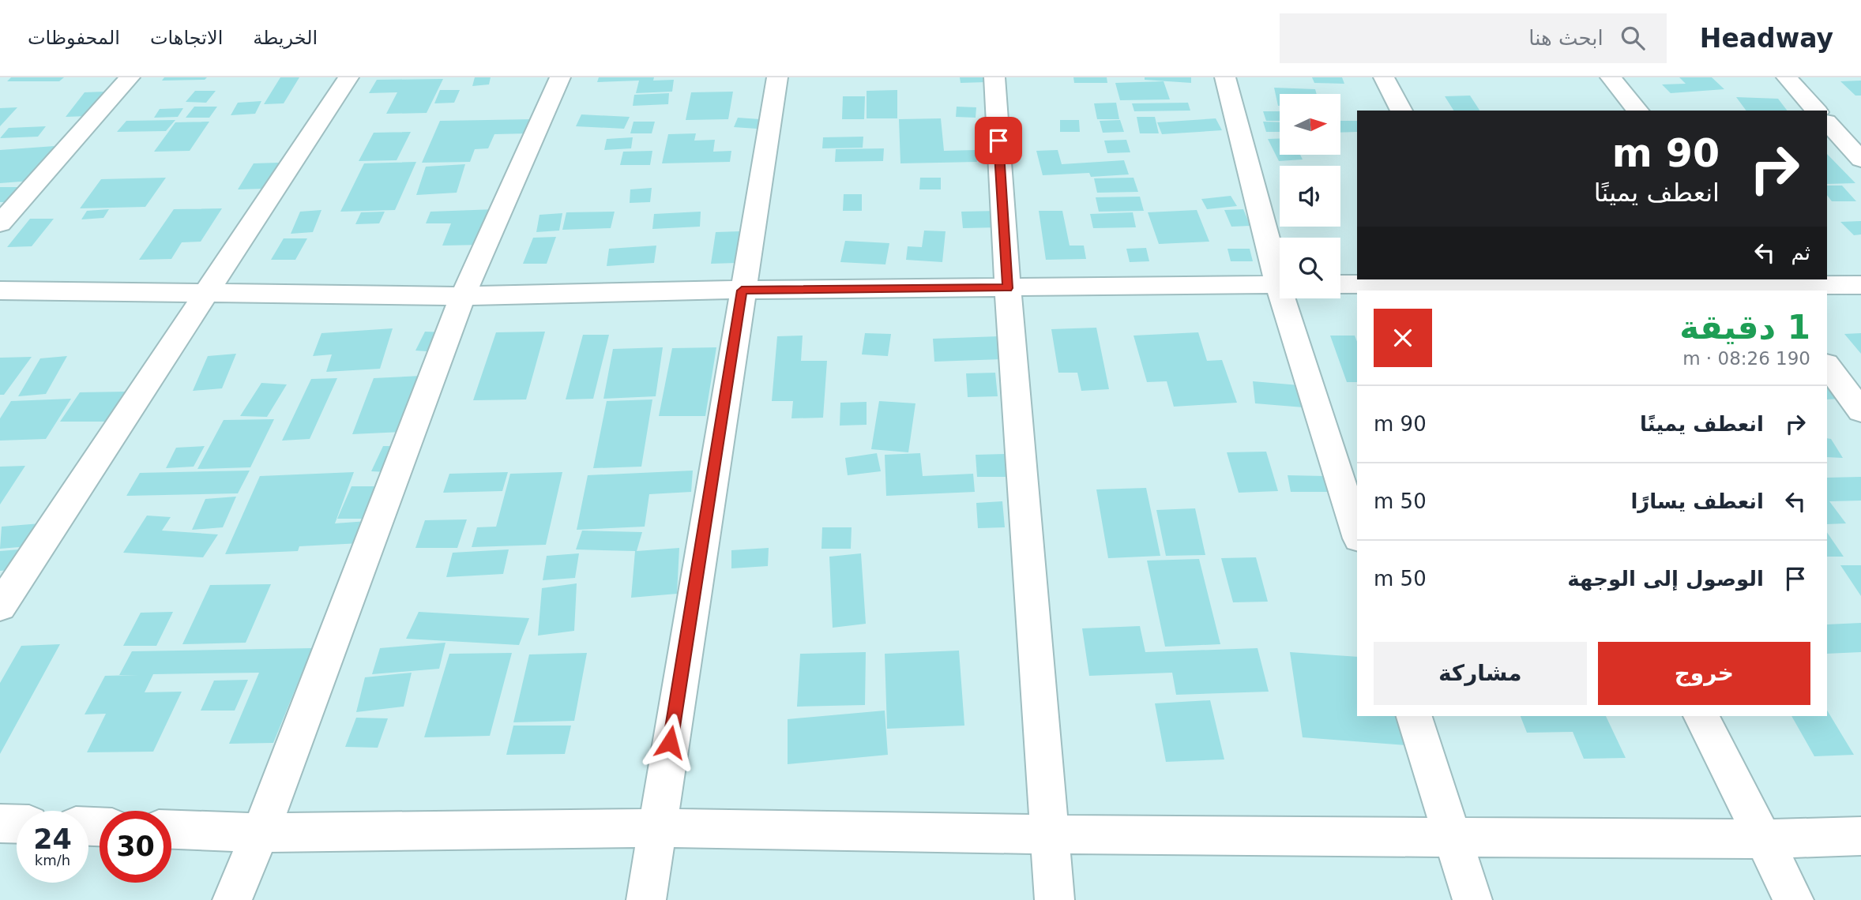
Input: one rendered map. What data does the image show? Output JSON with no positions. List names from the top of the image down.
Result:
{
  "north": "right",
  "page": {
    "header": "Headway",
    "search": "ابحث هنا",
    "nav": ["الخريطة", "الاتجاهات", "المحفوظات"],
    "turn": ["90 m", "انعطف يمينًا"],
    "then": "ثم",
    "heading": ["1 دقيقة", "190 m · 08:26"],
    "list": [
      {
        "name": "انعطف يمينًا",
        "value": "90 m"
      },
      {
        "name": "انعطف يسارًا",
        "value": "50 m"
      },
      {
        "name": "الوصول إلى الوجهة",
        "value": "50 m"
      }
    ],
    "buttons": ["خروج", "مشاركة"],
    "speed": "24 km/h",
    "limit": "30"
  }
}
